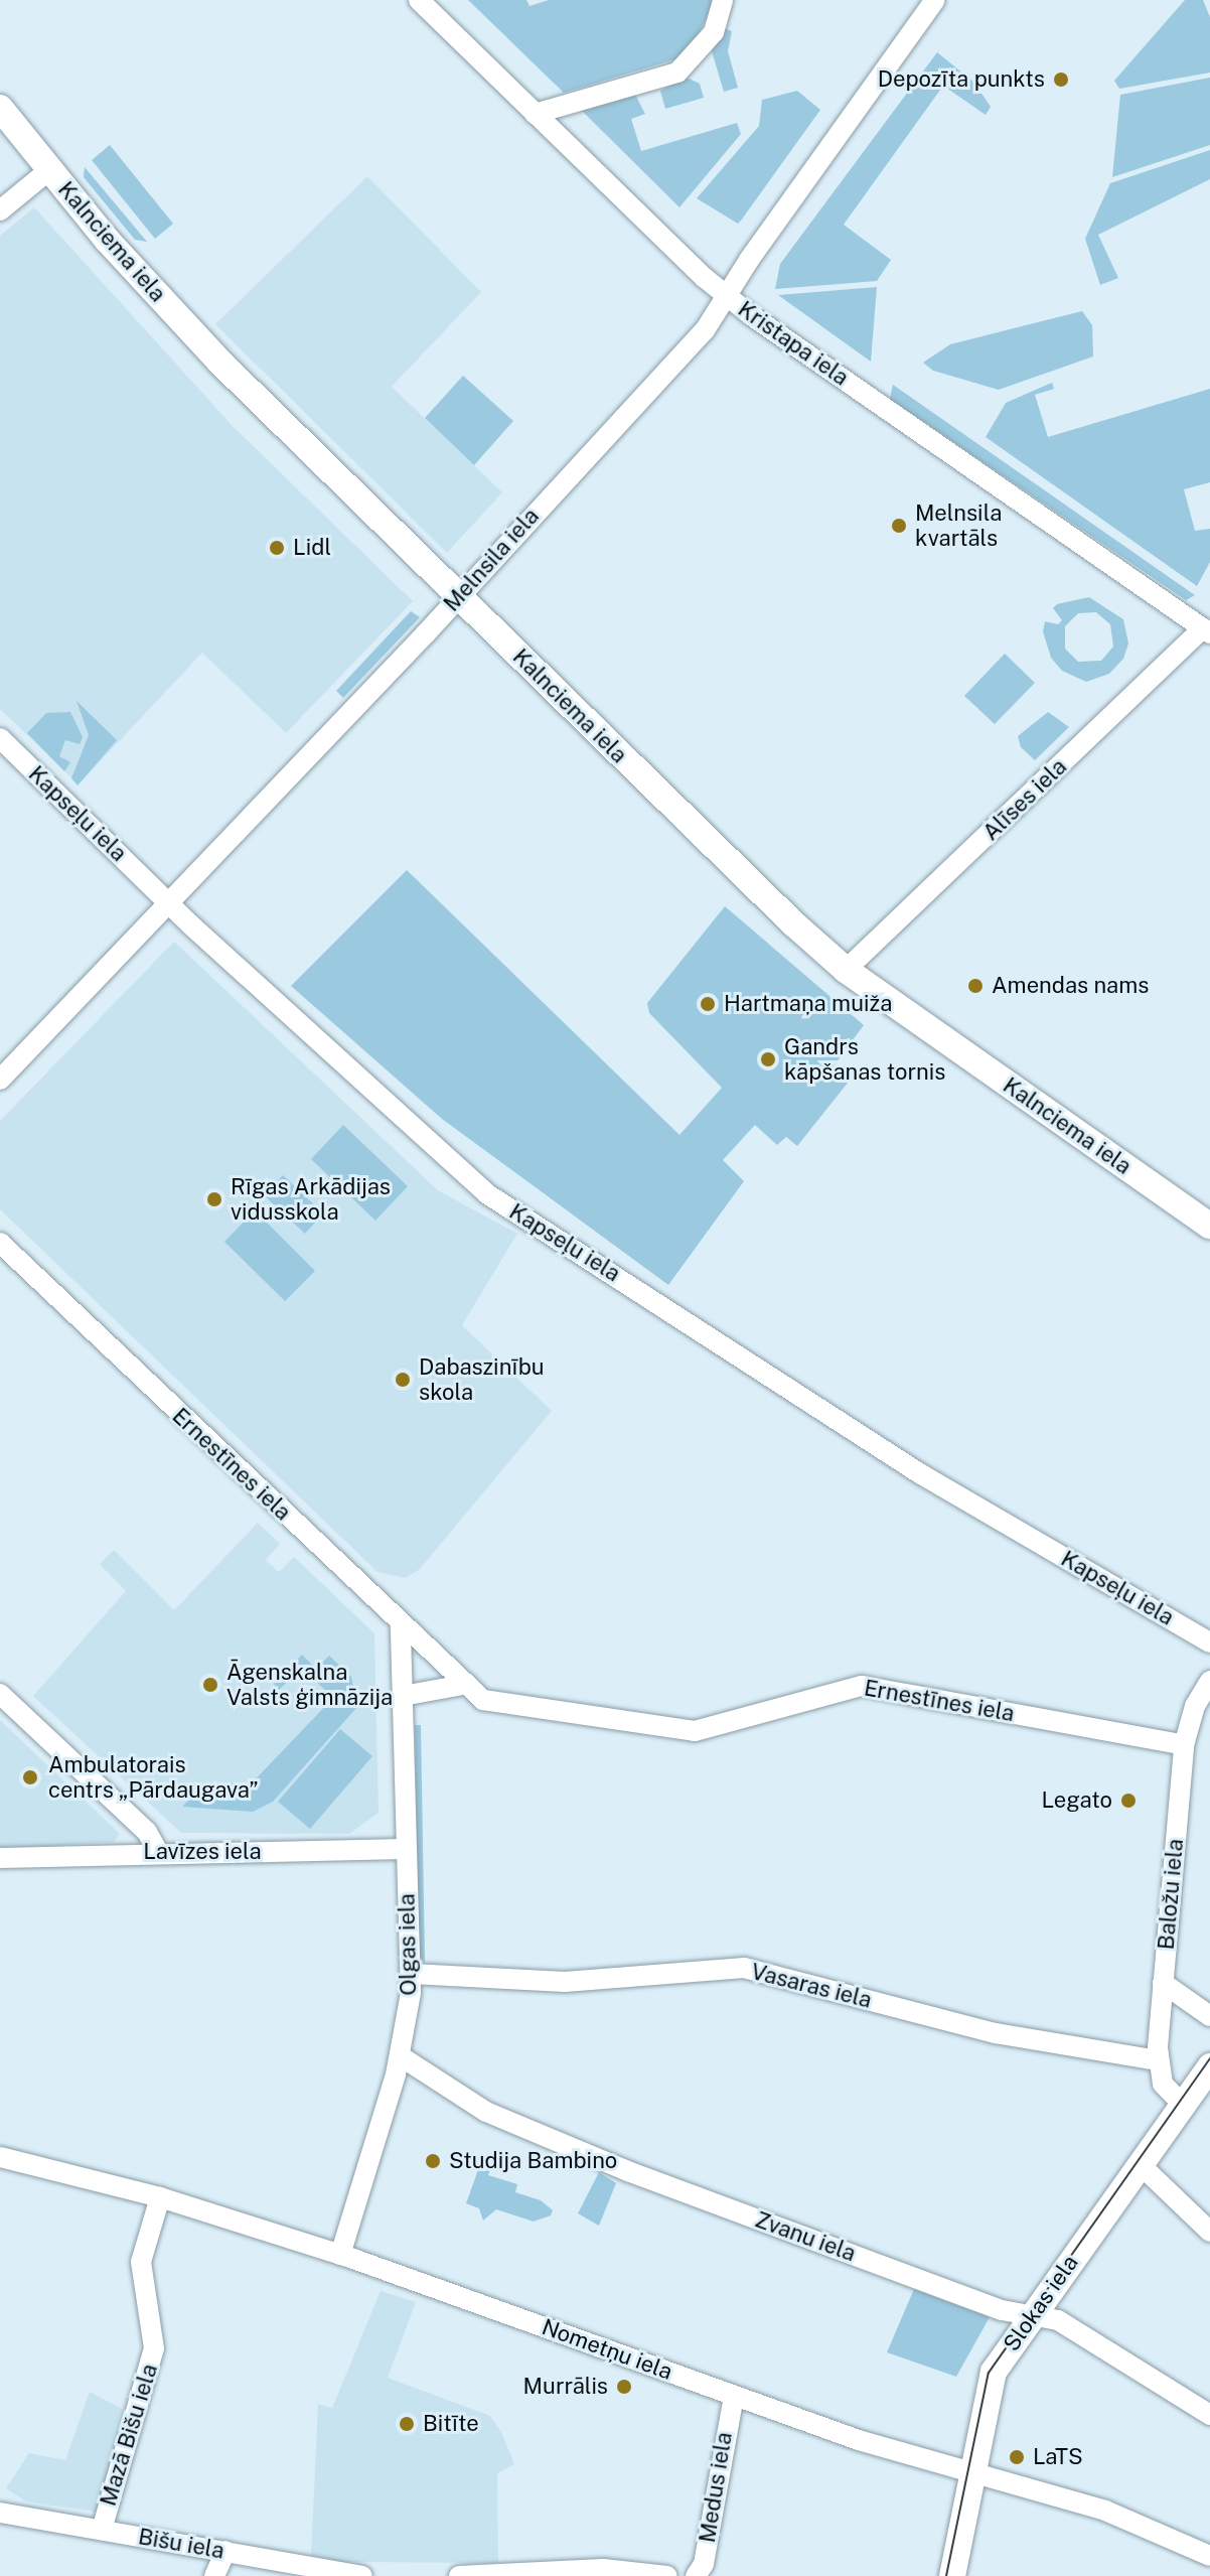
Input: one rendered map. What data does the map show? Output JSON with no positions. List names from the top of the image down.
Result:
{
  "streets": {
    "main road": ["Kalnciema iela", "Slokas iela"],
    "street": [
      "Kristapa iela",
      "Melnsila iela",
      "Alīses iela",
      "Kapseļu iela",
      "Ernestīnes iela",
      "Lavīzes iela",
      "Baložu iela",
      "Olgas iela",
      "Vasaras iela",
      "Zvanu iela",
      "Nometņu iela",
      "Mazā Bišu iela",
      "Medus iela",
      "Bišu iela"
    ]
  },
  "crossings": [
    ["Kalnciema iela", "Melnsila iela"],
    ["Kalnciema iela", "Alīses iela"],
    ["Kristapa iela", "Melnsila iela"],
    ["Kristapa iela", "Alīses iela"],
    ["Melnsila iela", "Kapseļu iela"],
    ["Ernestīnes iela", "Baložu iela"],
    ["Ernestīnes iela", "Olgas iela"],
    ["Lavīzes iela", "Olgas iela"],
    ["Baložu iela", "Vasaras iela"],
    ["Baložu iela", "Slokas iela"],
    ["Olgas iela", "Vasaras iela"],
    ["Olgas iela", "Zvanu iela"],
    ["Olgas iela", "Nometņu iela"],
    ["Zvanu iela", "Slokas iela"],
    ["Slokas iela", "Nometņu iela"],
    ["Nometņu iela", "Mazā Bišu iela"],
    ["Nometņu iela", "Medus iela"],
    ["Mazā Bišu iela", "Bišu iela"]
  ],
  "places": [
    "Depozīta punkts",
    "Melnsila kvartāls",
    "Lidl",
    "Amendas nams",
    "Hartmaņa muiža",
    "Gandrs kāpšanas tornis",
    "Rīgas Arkādijas vidusskola",
    "Dabaszinību skola",
    "Āgenskalna Valsts ģimnāzija",
    "Ambulatorais centrs „Pārdaugava”",
    "Legato",
    "Studija Bambino",
    "Murrālis",
    "Bitīte",
    "LaTS"
  ]
}
